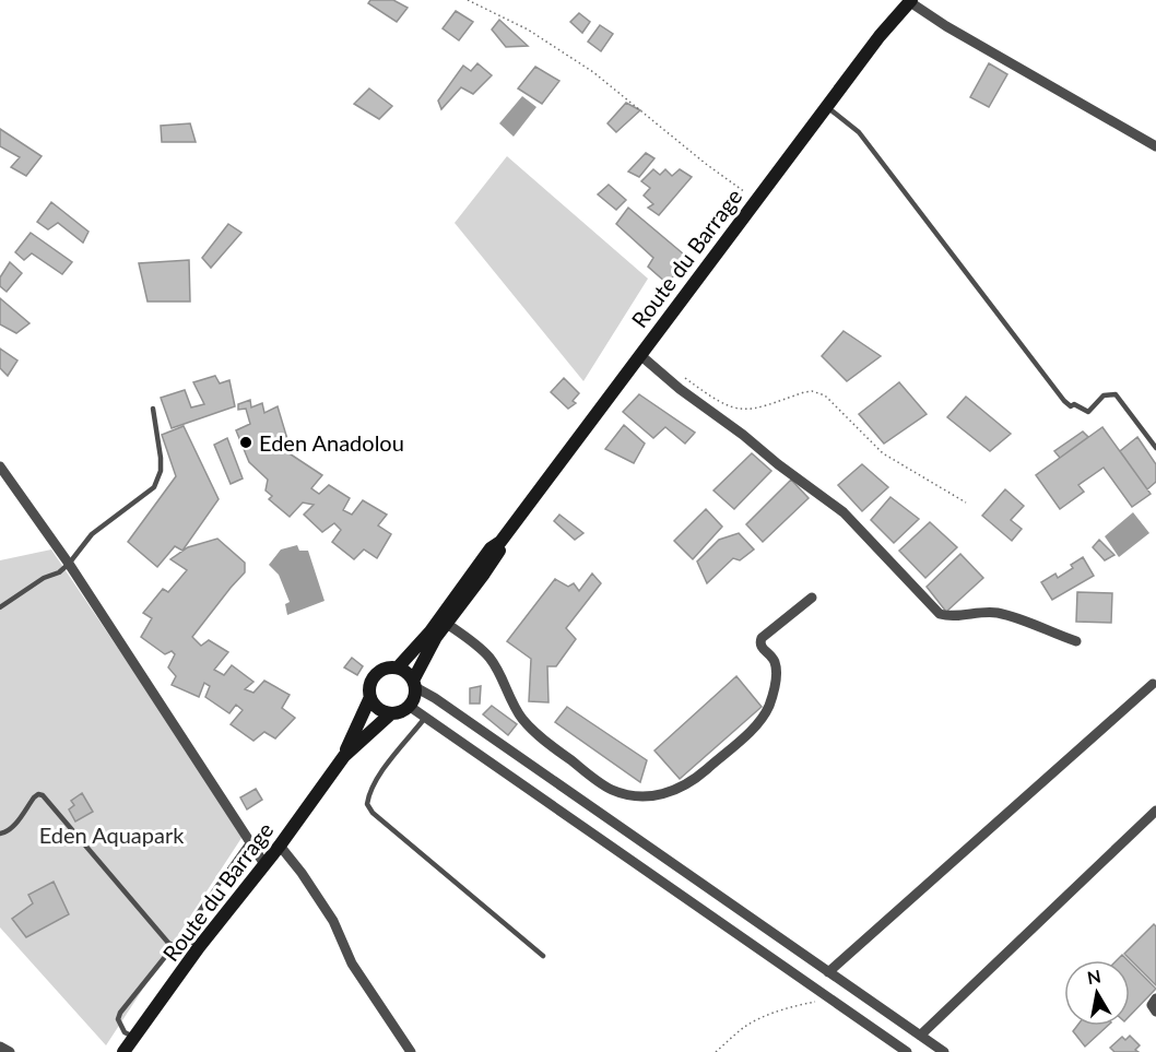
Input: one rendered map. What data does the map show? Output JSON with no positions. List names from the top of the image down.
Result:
{
  "streets": {
    "main road": ["Route du Barrage"]
  },
  "parks": ["Eden Aquapark"],
  "places": ["Eden Anadolou"],
  "north": "top"
}
